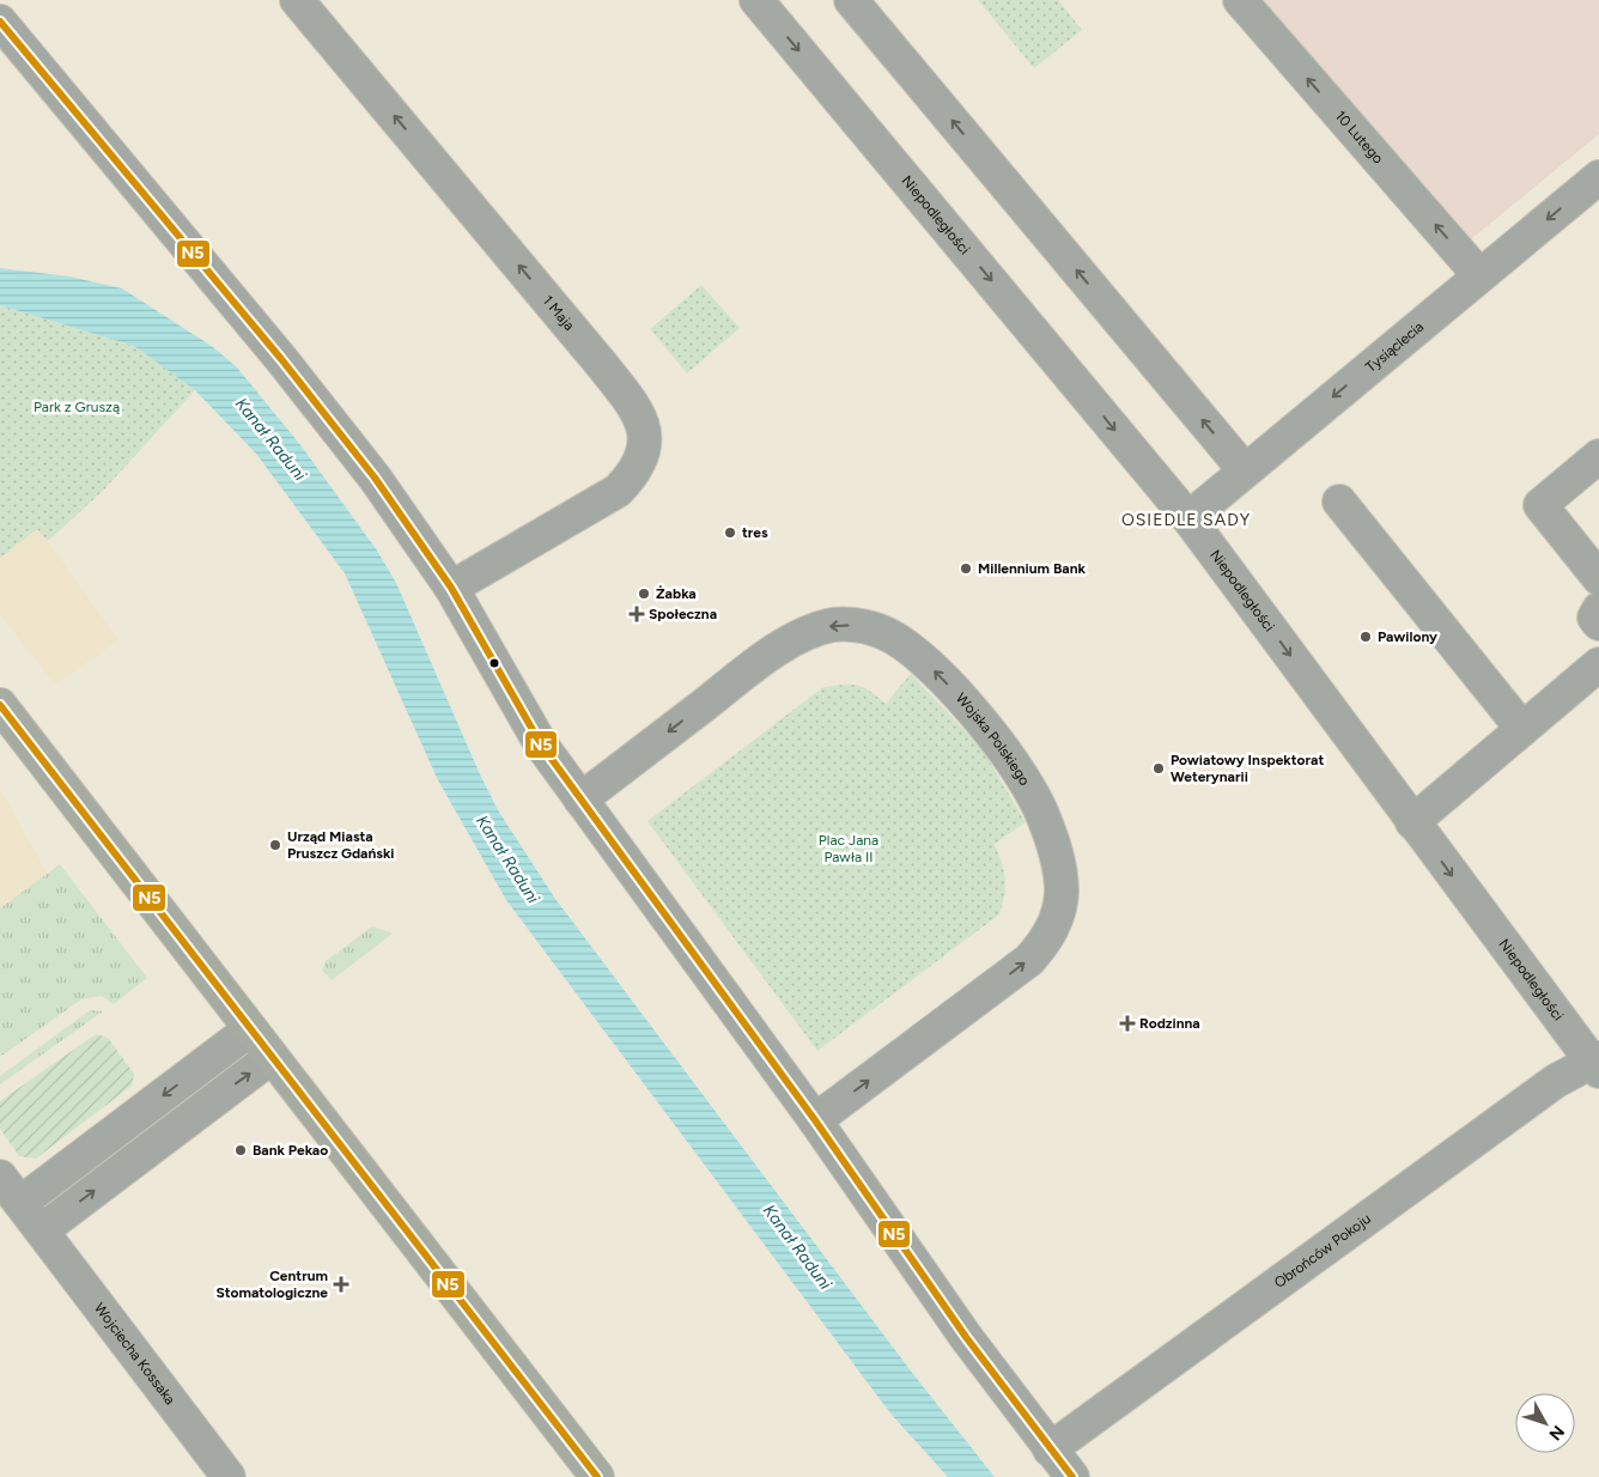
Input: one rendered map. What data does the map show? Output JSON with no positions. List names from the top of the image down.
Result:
{
  "streets": {
    "street": [
      "10 Lutego",
      "Niepodległości",
      "1 Maja",
      "Tysiąclecia",
      "Wojska Polskiego",
      "Obrońców Pokoju",
      "Wojciecha Kossaka"
    ]
  },
  "crossings": [
    ["10 Lutego", "Tysiąclecia"],
    ["Niepodległości", "Tysiąclecia"],
    ["Niepodległości", "Obrońców Pokoju"]
  ],
  "one_way": ["10 Lutego", "Tysiąclecia"],
  "districts": ["OSIEDLE SADY"],
  "water": ["Kanał Raduni"],
  "parks": ["Park z Gruszą", "Plac Jana Pawła II"],
  "places": {
    "other": [
      "tres",
      "Millennium Bank",
      "Żabka",
      "Pawilony",
      "Powiatowy Inspektorat Weterynarii",
      "Urząd Miasta Pruszcz Gdański",
      "Bank Pekao"
    ],
    "health": ["Społeczna", "Rodzinna", "Centrum Stomatologiczne"]
  },
  "lines": ["transit line N5"],
  "north": "bottom right"
}
